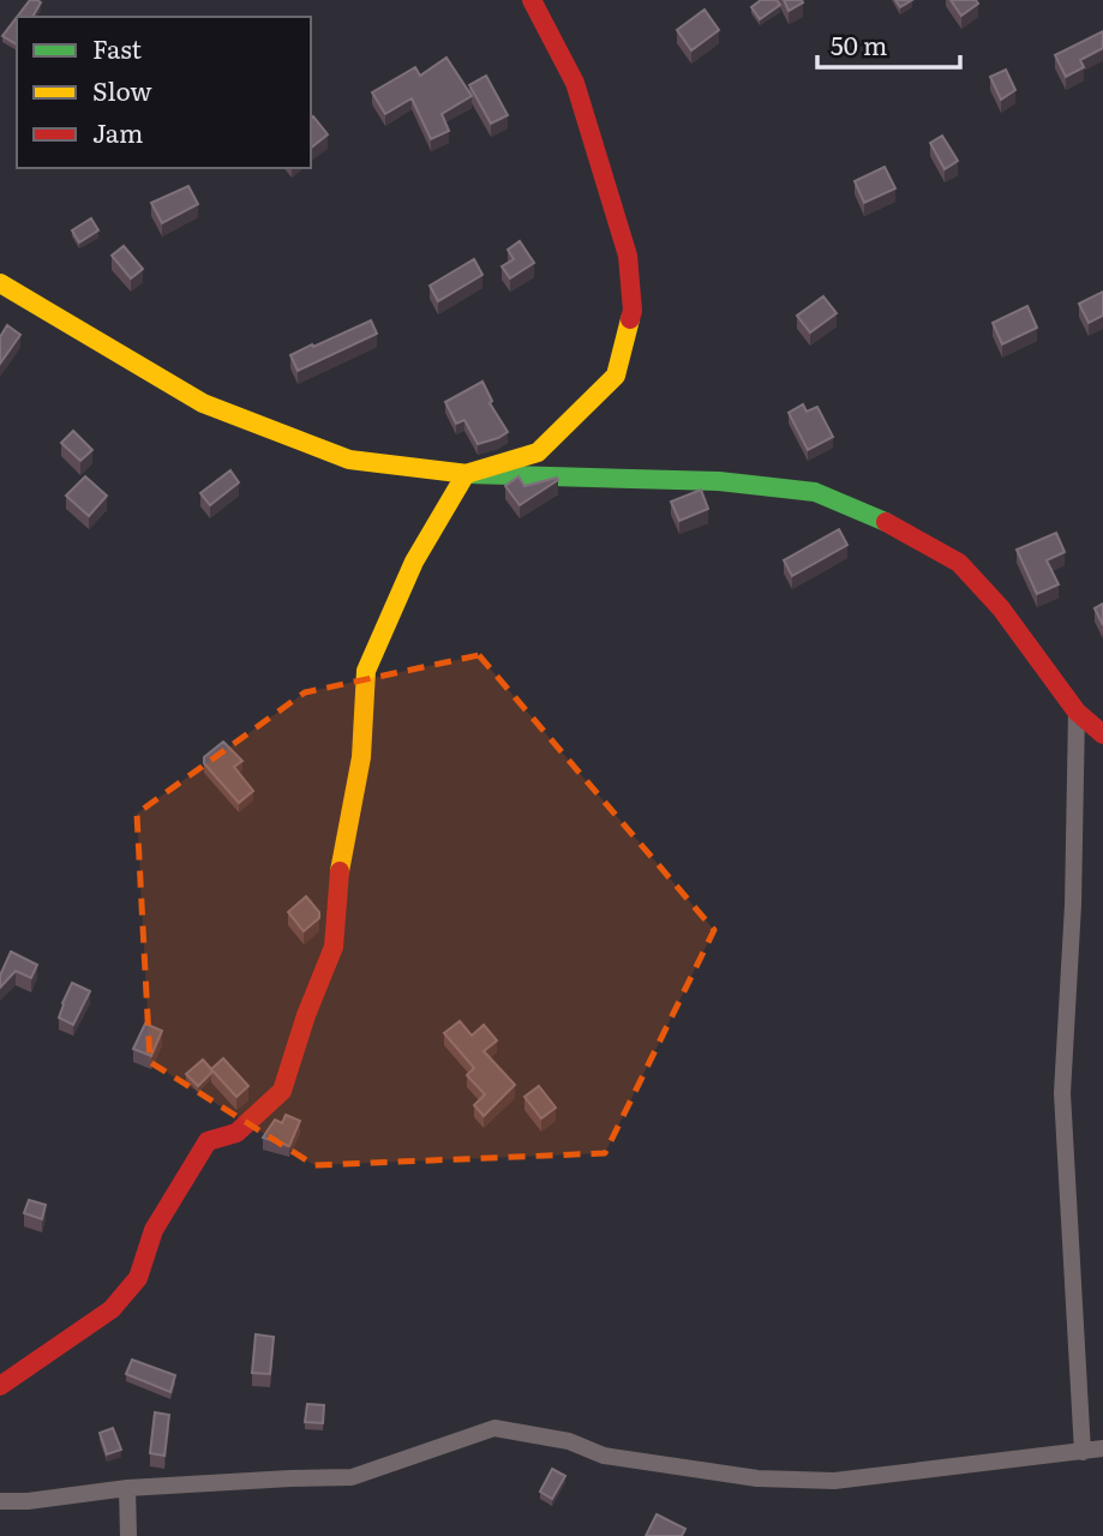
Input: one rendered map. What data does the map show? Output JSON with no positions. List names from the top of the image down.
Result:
{
  "legend": ["Fast", "Slow", "Jam"],
  "scale_bar": "50 m"
}
